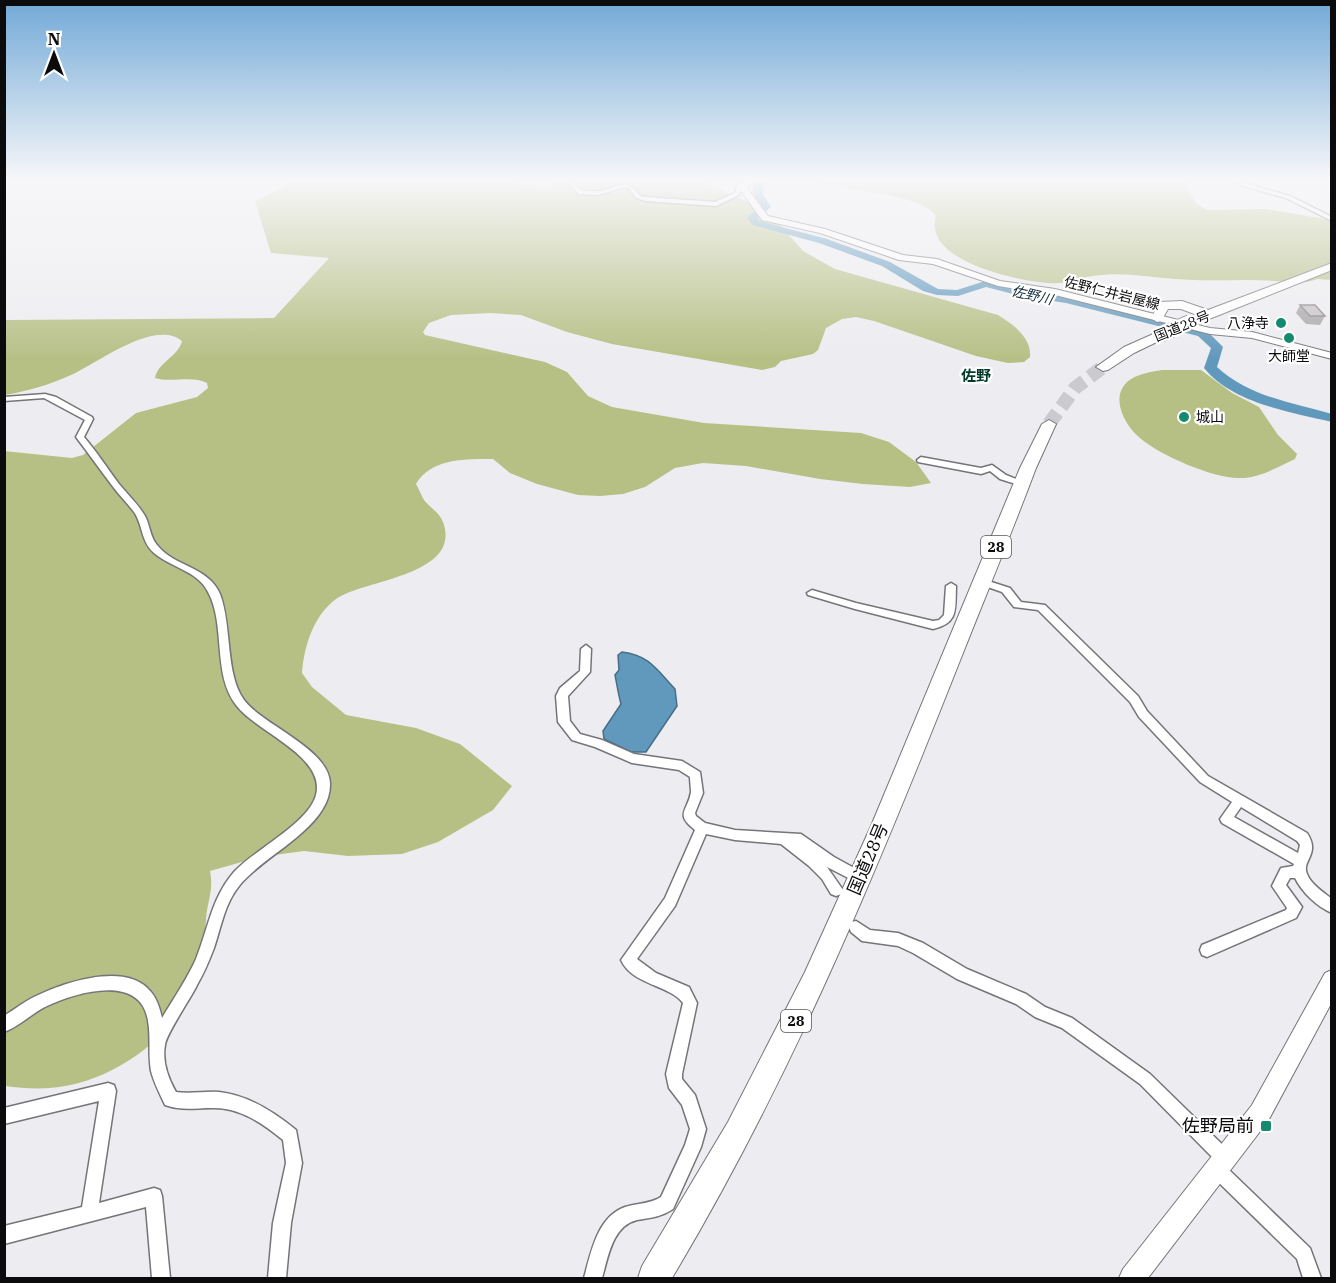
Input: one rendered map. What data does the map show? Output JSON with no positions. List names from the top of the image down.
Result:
{
  "streets": {
    "highway": ["国道28号", "28"],
    "main road": ["佐野仁井岩屋線"]
  },
  "districts": ["佐野"],
  "water": ["佐野川"],
  "places": {
    "other": ["八浄寺", "大師堂", "城山"],
    "transit": ["佐野局前"]
  },
  "north": "top"
}
